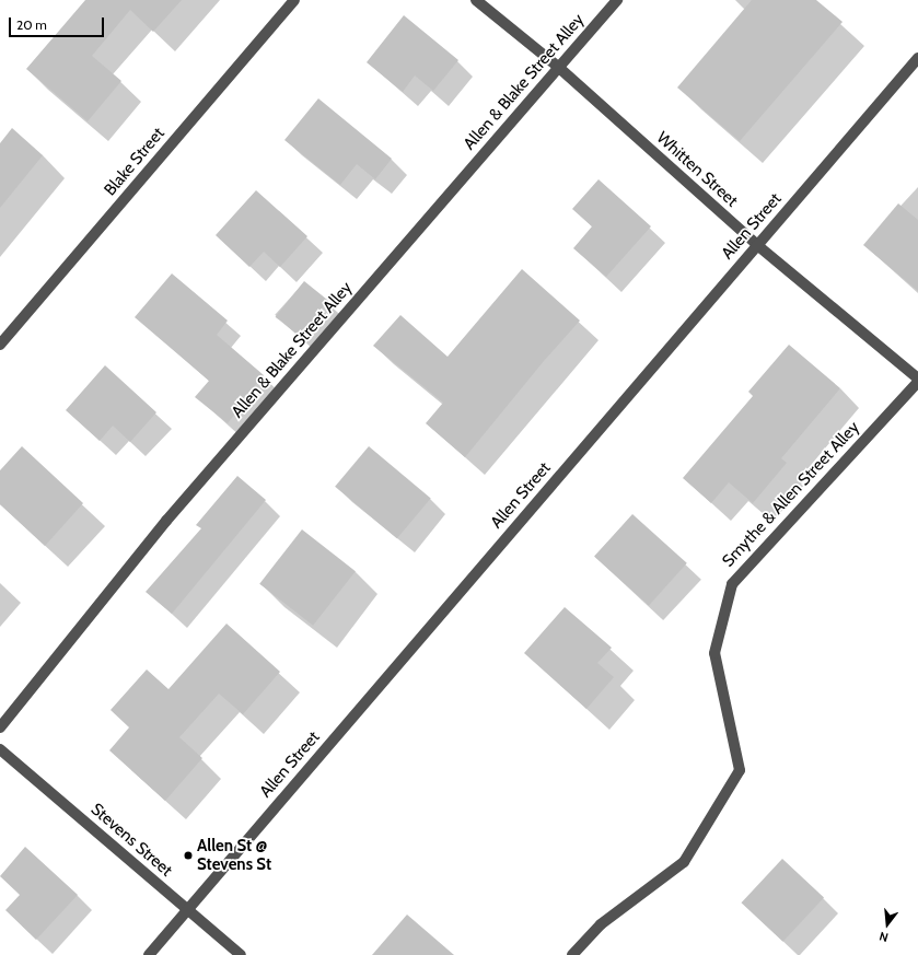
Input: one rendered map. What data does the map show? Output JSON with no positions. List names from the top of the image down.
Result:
{
  "streets": {
    "street": [
      "Allen & Blake Street Alley",
      "Blake Street",
      "Whitten Street",
      "Allen Street",
      "Smythe & Allen Street Alley",
      "Stevens Street"
    ]
  },
  "crossings": [
    ["Allen & Blake Street Alley", "Whitten Street"],
    ["Whitten Street", "Allen Street"],
    ["Whitten Street", "Smythe & Allen Street Alley"],
    ["Allen Street", "Stevens Street"]
  ],
  "places": ["Allen St @ Stevens St"],
  "scale_bar": "20 m",
  "north": "bottom"
}
